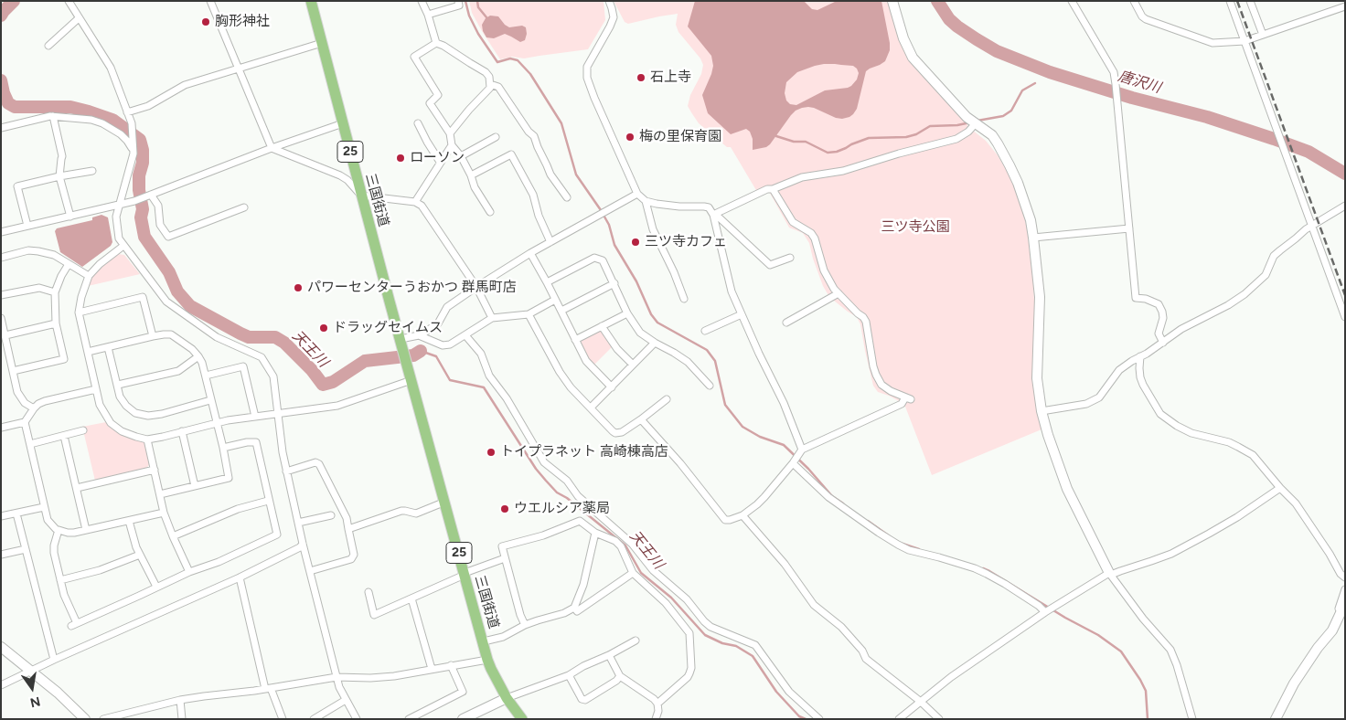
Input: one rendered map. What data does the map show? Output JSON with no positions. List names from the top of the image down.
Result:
{
  "streets": {
    "main road": ["25", "三国街道"]
  },
  "water": ["唐沢川", "天王川"],
  "parks": ["三ツ寺公園"],
  "places": [
    "胸形神社",
    "石上寺",
    "梅の里保育園",
    "ローソン",
    "三ツ寺カフェ",
    "パワーセンターうおかつ 群馬町店",
    "ドラッグセイムス",
    "トイプラネット 高崎棟高店",
    "ウエルシア薬局"
  ],
  "north": "bottom"
}
